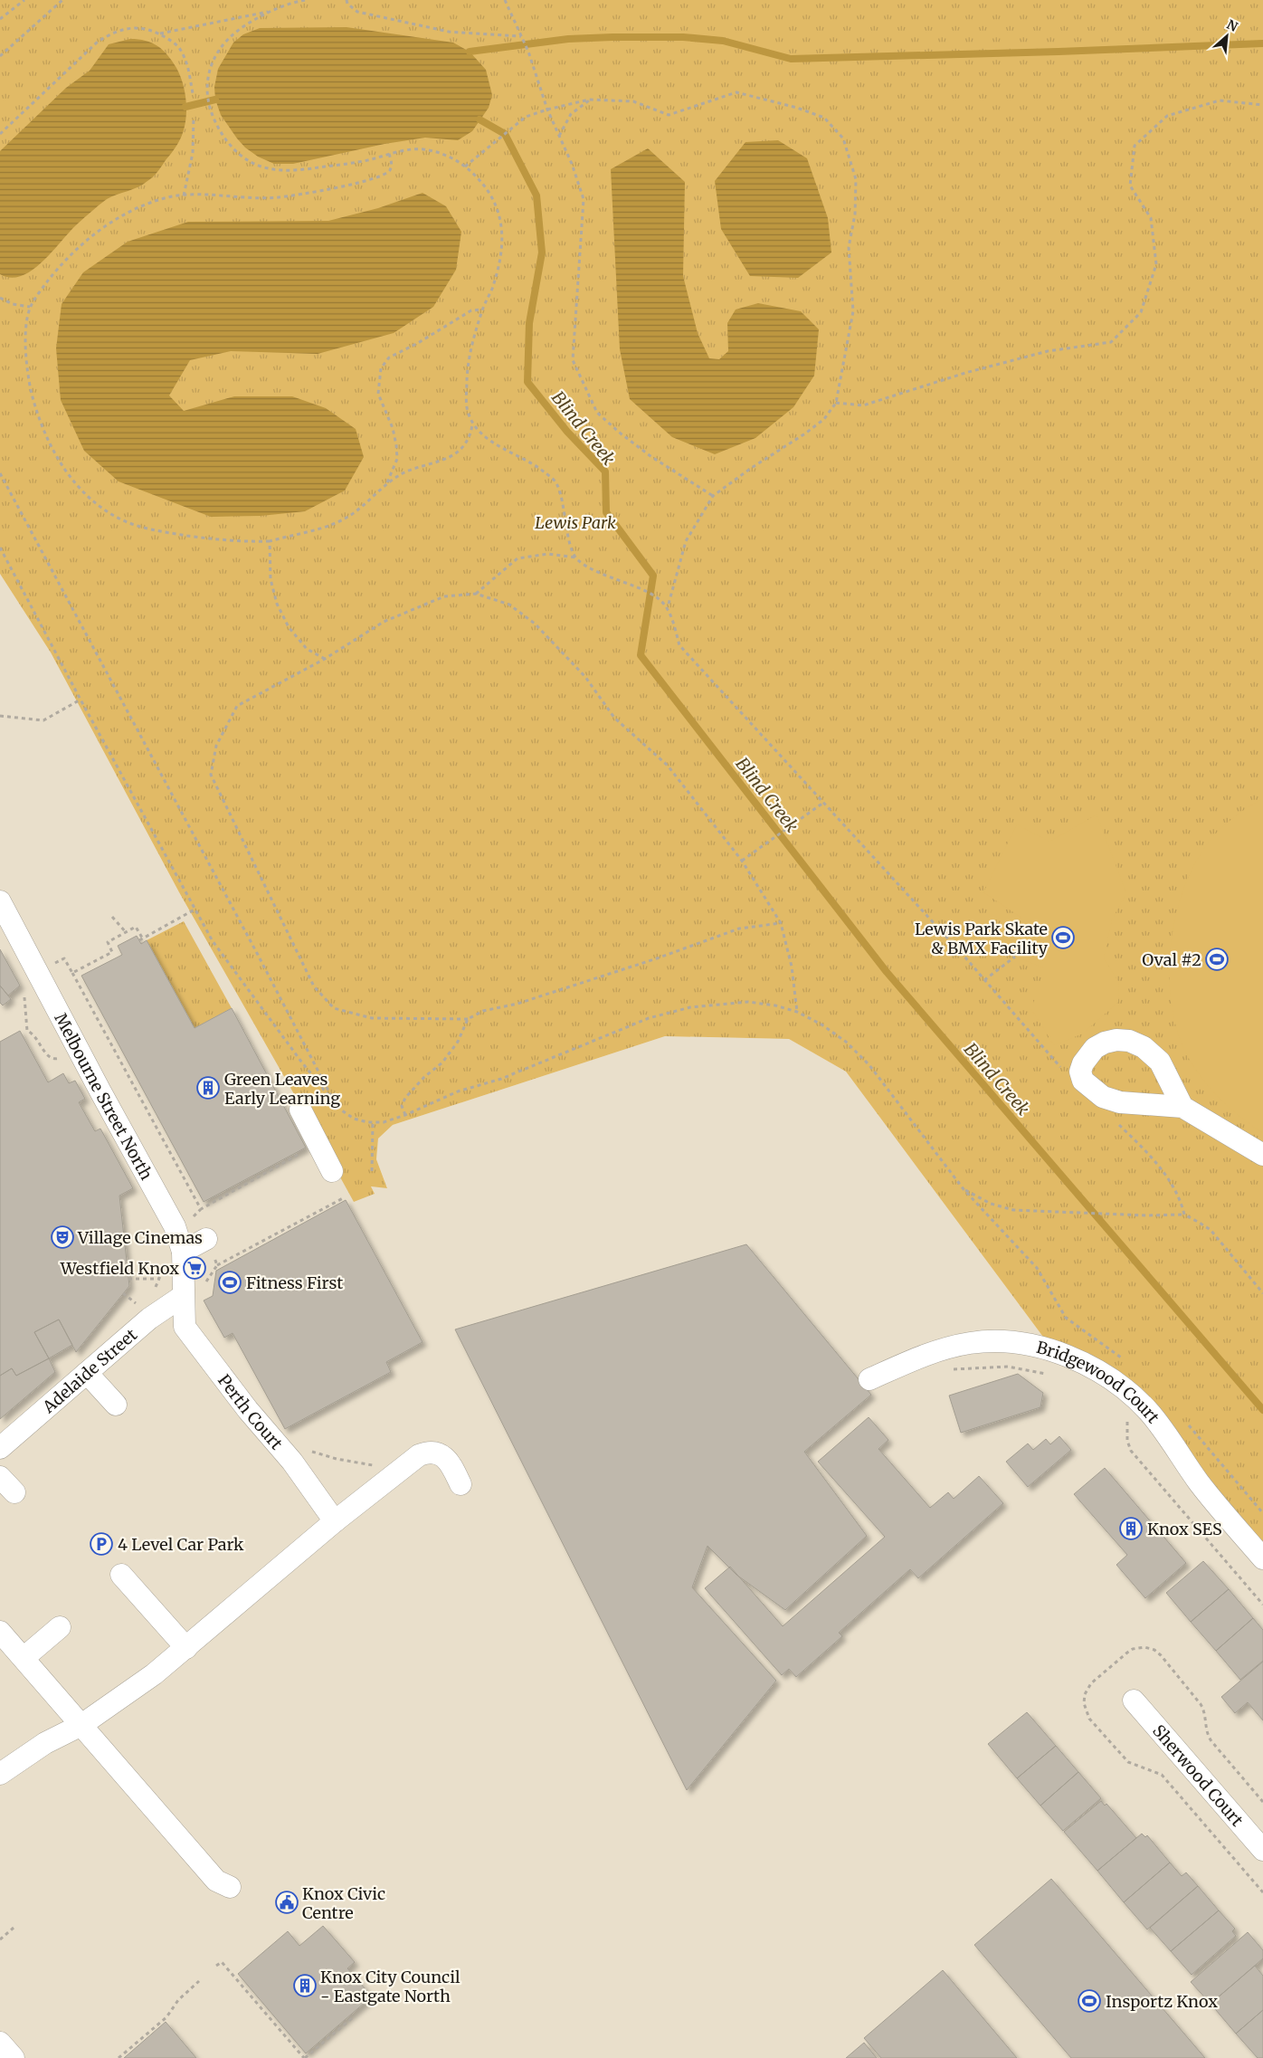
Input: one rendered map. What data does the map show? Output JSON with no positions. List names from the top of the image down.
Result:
{
  "streets": {
    "street": [
      "Melbourne Street North",
      "Adelaide Street",
      "Bridgewood Court",
      "Perth Court",
      "Sherwood Court"
    ]
  },
  "crossings": [
    ["Melbourne Street North", "Adelaide Street"],
    ["Melbourne Street North", "Perth Court"],
    ["Adelaide Street", "Perth Court"]
  ],
  "water": ["Blind Creek"],
  "parks": ["Lewis Park"],
  "places": {
    "sports": [
      "Lewis Park Skate & BMX Facility",
      "Oval #2",
      "Fitness First",
      "Insportz Knox"
    ],
    "building": ["Green Leaves Early Learning", "Knox SES", "Knox City Council - Eastgate North"],
    "theatre": ["Village Cinemas"],
    "supermarket": ["Westfield Knox"],
    "parking": ["4 Level Car Park"],
    "public building": ["Knox Civic Centre"]
  },
  "north": "top right"
}
